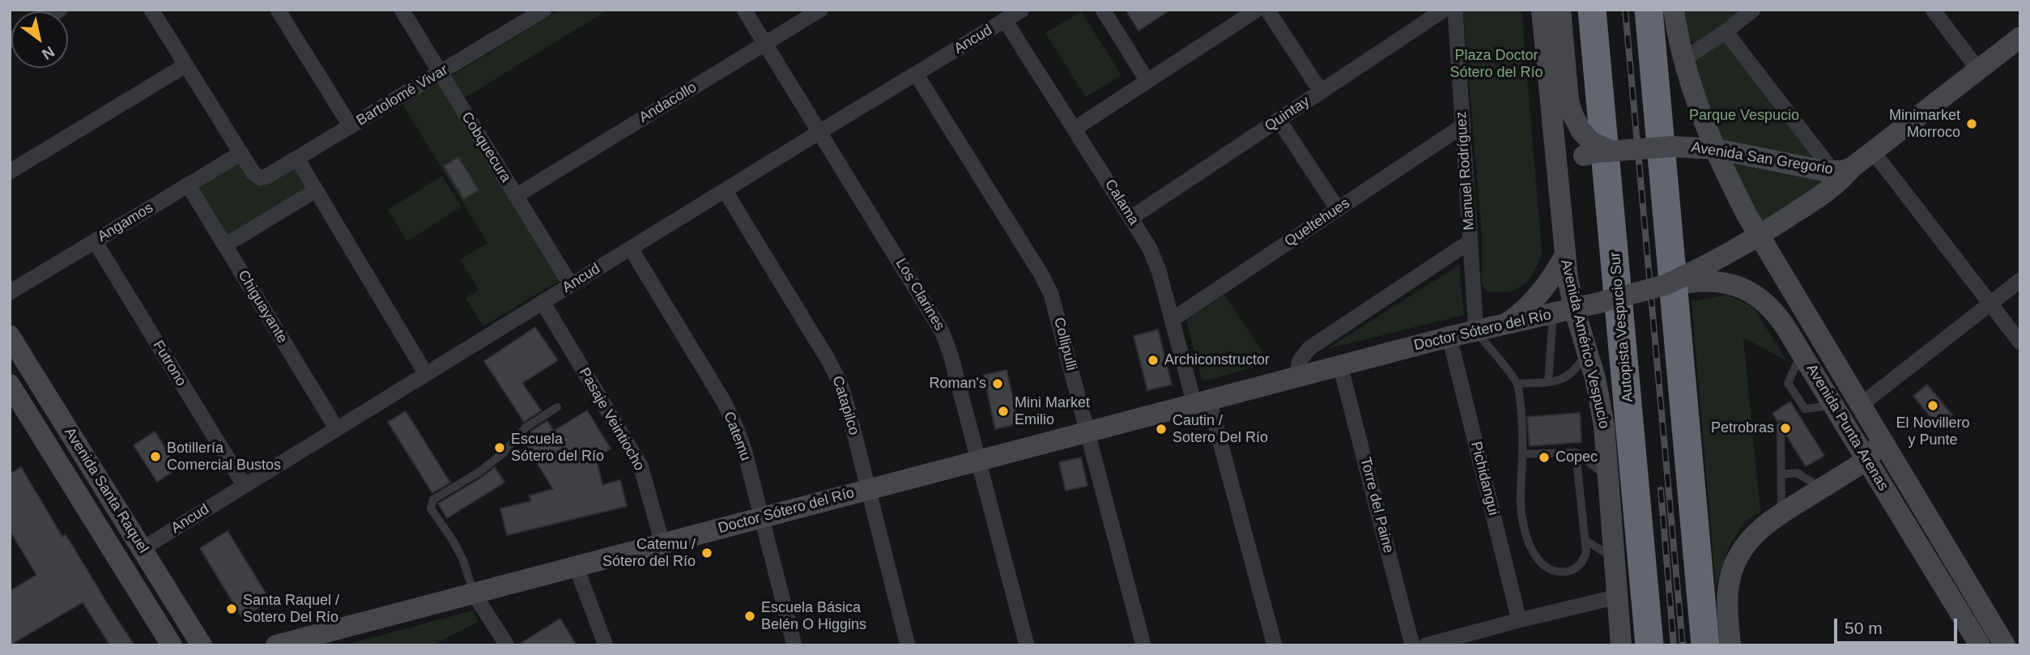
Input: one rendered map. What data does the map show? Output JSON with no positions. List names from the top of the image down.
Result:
{
  "streets": {
    "highway": ["Autopista Vespucio Sur"],
    "main road": [
      "Avenida San Gregorio",
      "Doctor Sótero del Río",
      "Avenida Américo Vespucio",
      "Avenida Punta Arenas",
      "Avenida Santa Raquel"
    ],
    "street": [
      "Ancud",
      "Bartolomé Vivar",
      "Andacollo",
      "Quintay",
      "Cobquecura",
      "Manuel Rodríguez",
      "Calama",
      "Angamos",
      "Queltehues",
      "Los Clarines",
      "Chiguayante",
      "Collipulli",
      "Futrono",
      "Catapilco",
      "Pasaje Veintiocho",
      "Catemu",
      "Pichidangui",
      "Torre del Paine"
    ]
  },
  "crossings": [
    ["Ancud", "Cobquecura"],
    ["Ancud", "Calama"],
    ["Ancud", "Los Clarines"],
    ["Ancud", "Chiguayante"],
    ["Ancud", "Collipulli"],
    ["Ancud", "Futrono"],
    ["Ancud", "Catapilco"],
    ["Ancud", "Pasaje Veintiocho"],
    ["Ancud", "Catemu"],
    ["Ancud", "Avenida Santa Raquel"],
    ["Bartolomé Vivar", "Cobquecura"],
    ["Bartolomé Vivar", "Angamos"],
    ["Andacollo", "Cobquecura"],
    ["Andacollo", "Los Clarines"],
    ["Quintay", "Calama"],
    ["Avenida San Gregorio", "Avenida Américo Vespucio"],
    ["Avenida San Gregorio", "Avenida Punta Arenas"],
    ["Manuel Rodríguez", "Queltehues"],
    ["Manuel Rodríguez", "Doctor Sótero del Río"],
    ["Calama", "Queltehues"],
    ["Calama", "Doctor Sótero del Río"],
    ["Angamos", "Chiguayante"],
    ["Angamos", "Futrono"],
    ["Los Clarines", "Doctor Sótero del Río"],
    ["Doctor Sótero del Río", "Collipulli"],
    ["Doctor Sótero del Río", "Avenida Américo Vespucio"],
    ["Doctor Sótero del Río", "Catapilco"],
    ["Doctor Sótero del Río", "Pasaje Veintiocho"],
    ["Doctor Sótero del Río", "Avenida Punta Arenas"],
    ["Doctor Sótero del Río", "Catemu"],
    ["Doctor Sótero del Río", "Pichidangui"],
    ["Doctor Sótero del Río", "Torre del Paine"]
  ],
  "parks": ["Plaza Doctor Sótero del Río", "Parque Vespucio"],
  "places": [
    "Minimarket Morroco",
    "Archiconstructor",
    "Roman's",
    "El Novillero y Punte",
    "Mini Market Emilio",
    "Petrobras",
    "Cautin / Sotero Del Río",
    "Escuela Sótero del Río",
    "Botillería Comercial Bustos",
    "Copec",
    "Catemu / Sótero del Río",
    "Santa Raquel / Sotero Del Río",
    "Escuela Básica Belén O Higgins"
  ],
  "scale_bar": "50 m",
  "north": "bottom right"
}
